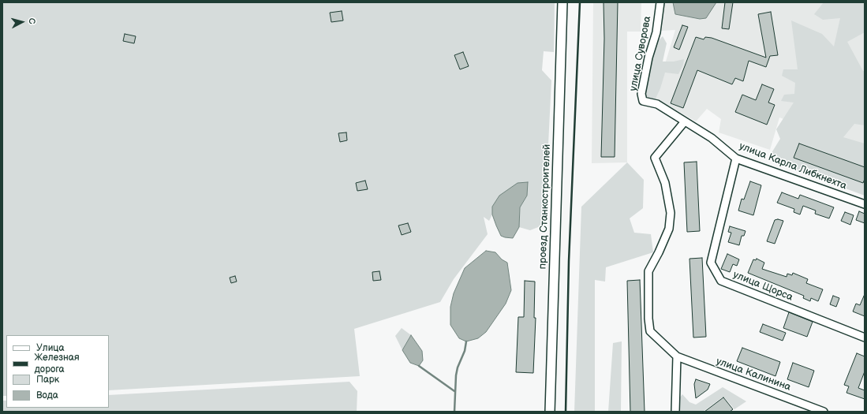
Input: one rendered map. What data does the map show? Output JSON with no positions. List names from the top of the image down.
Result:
{
  "streets": {
    "main road": ["проезд Станкостроителей"],
    "street": [
      "улица Суворова",
      "улица Карла Либкнехта",
      "улица Щорса",
      "улица Калинина"
    ]
  },
  "crossings": [
    ["улица Суворова", "улица Карла Либкнехта"],
    ["улица Карла Либкнехта", "улица Щорса"]
  ],
  "legend": [
    "Улица",
    "Железная дорога",
    "Парк",
    "Вода"
  ],
  "north": "right"
}
